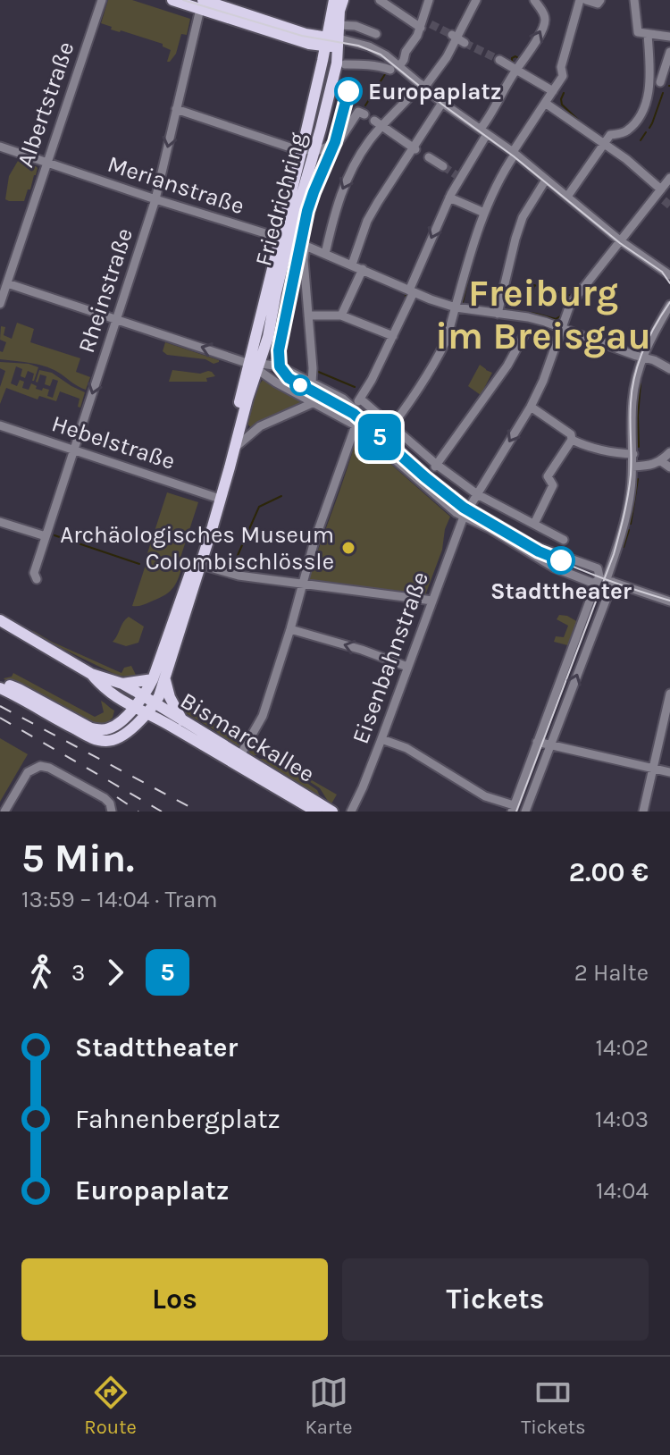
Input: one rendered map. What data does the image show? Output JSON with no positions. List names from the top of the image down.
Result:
{
  "streets": {
    "main road": ["Friedrichring", "Bismarckallee"],
    "street": [
      "Albertstraße",
      "Merianstraße",
      "Rheinstraße",
      "Hebelstraße",
      "Eisenbahnstraße"
    ]
  },
  "crossings": [
    ["Albertstraße", "Merianstraße"],
    ["Merianstraße", "Friedrichring"],
    ["Merianstraße", "Rheinstraße"],
    ["Merianstraße", "Eisenbahnstraße"],
    ["Rheinstraße", "Hebelstraße"]
  ],
  "one_way": ["Rheinstraße"],
  "districts": ["Freiburg im Breisgau"],
  "places": ["Europaplatz", "Archäologisches Museum Colombischlössle", "Stadttheater"],
  "lines": ["tram line 5"],
  "page": {
    "on_map": "5",
    "heading": ["5 Min.", "13:59 – 14:04 · Tram", "2.00 €"],
    "legs": ["3", "5", "2 Halte"],
    "list": [
      {
        "name": "Stadttheater",
        "value": "14:02"
      },
      {
        "name": "Fahnenbergplatz",
        "value": "14:03"
      },
      {
        "name": "Europaplatz",
        "value": "14:04"
      }
    ],
    "buttons": ["Los", "Tickets"],
    "tabs": ["Route", "Karte", "Tickets"]
  }
}
